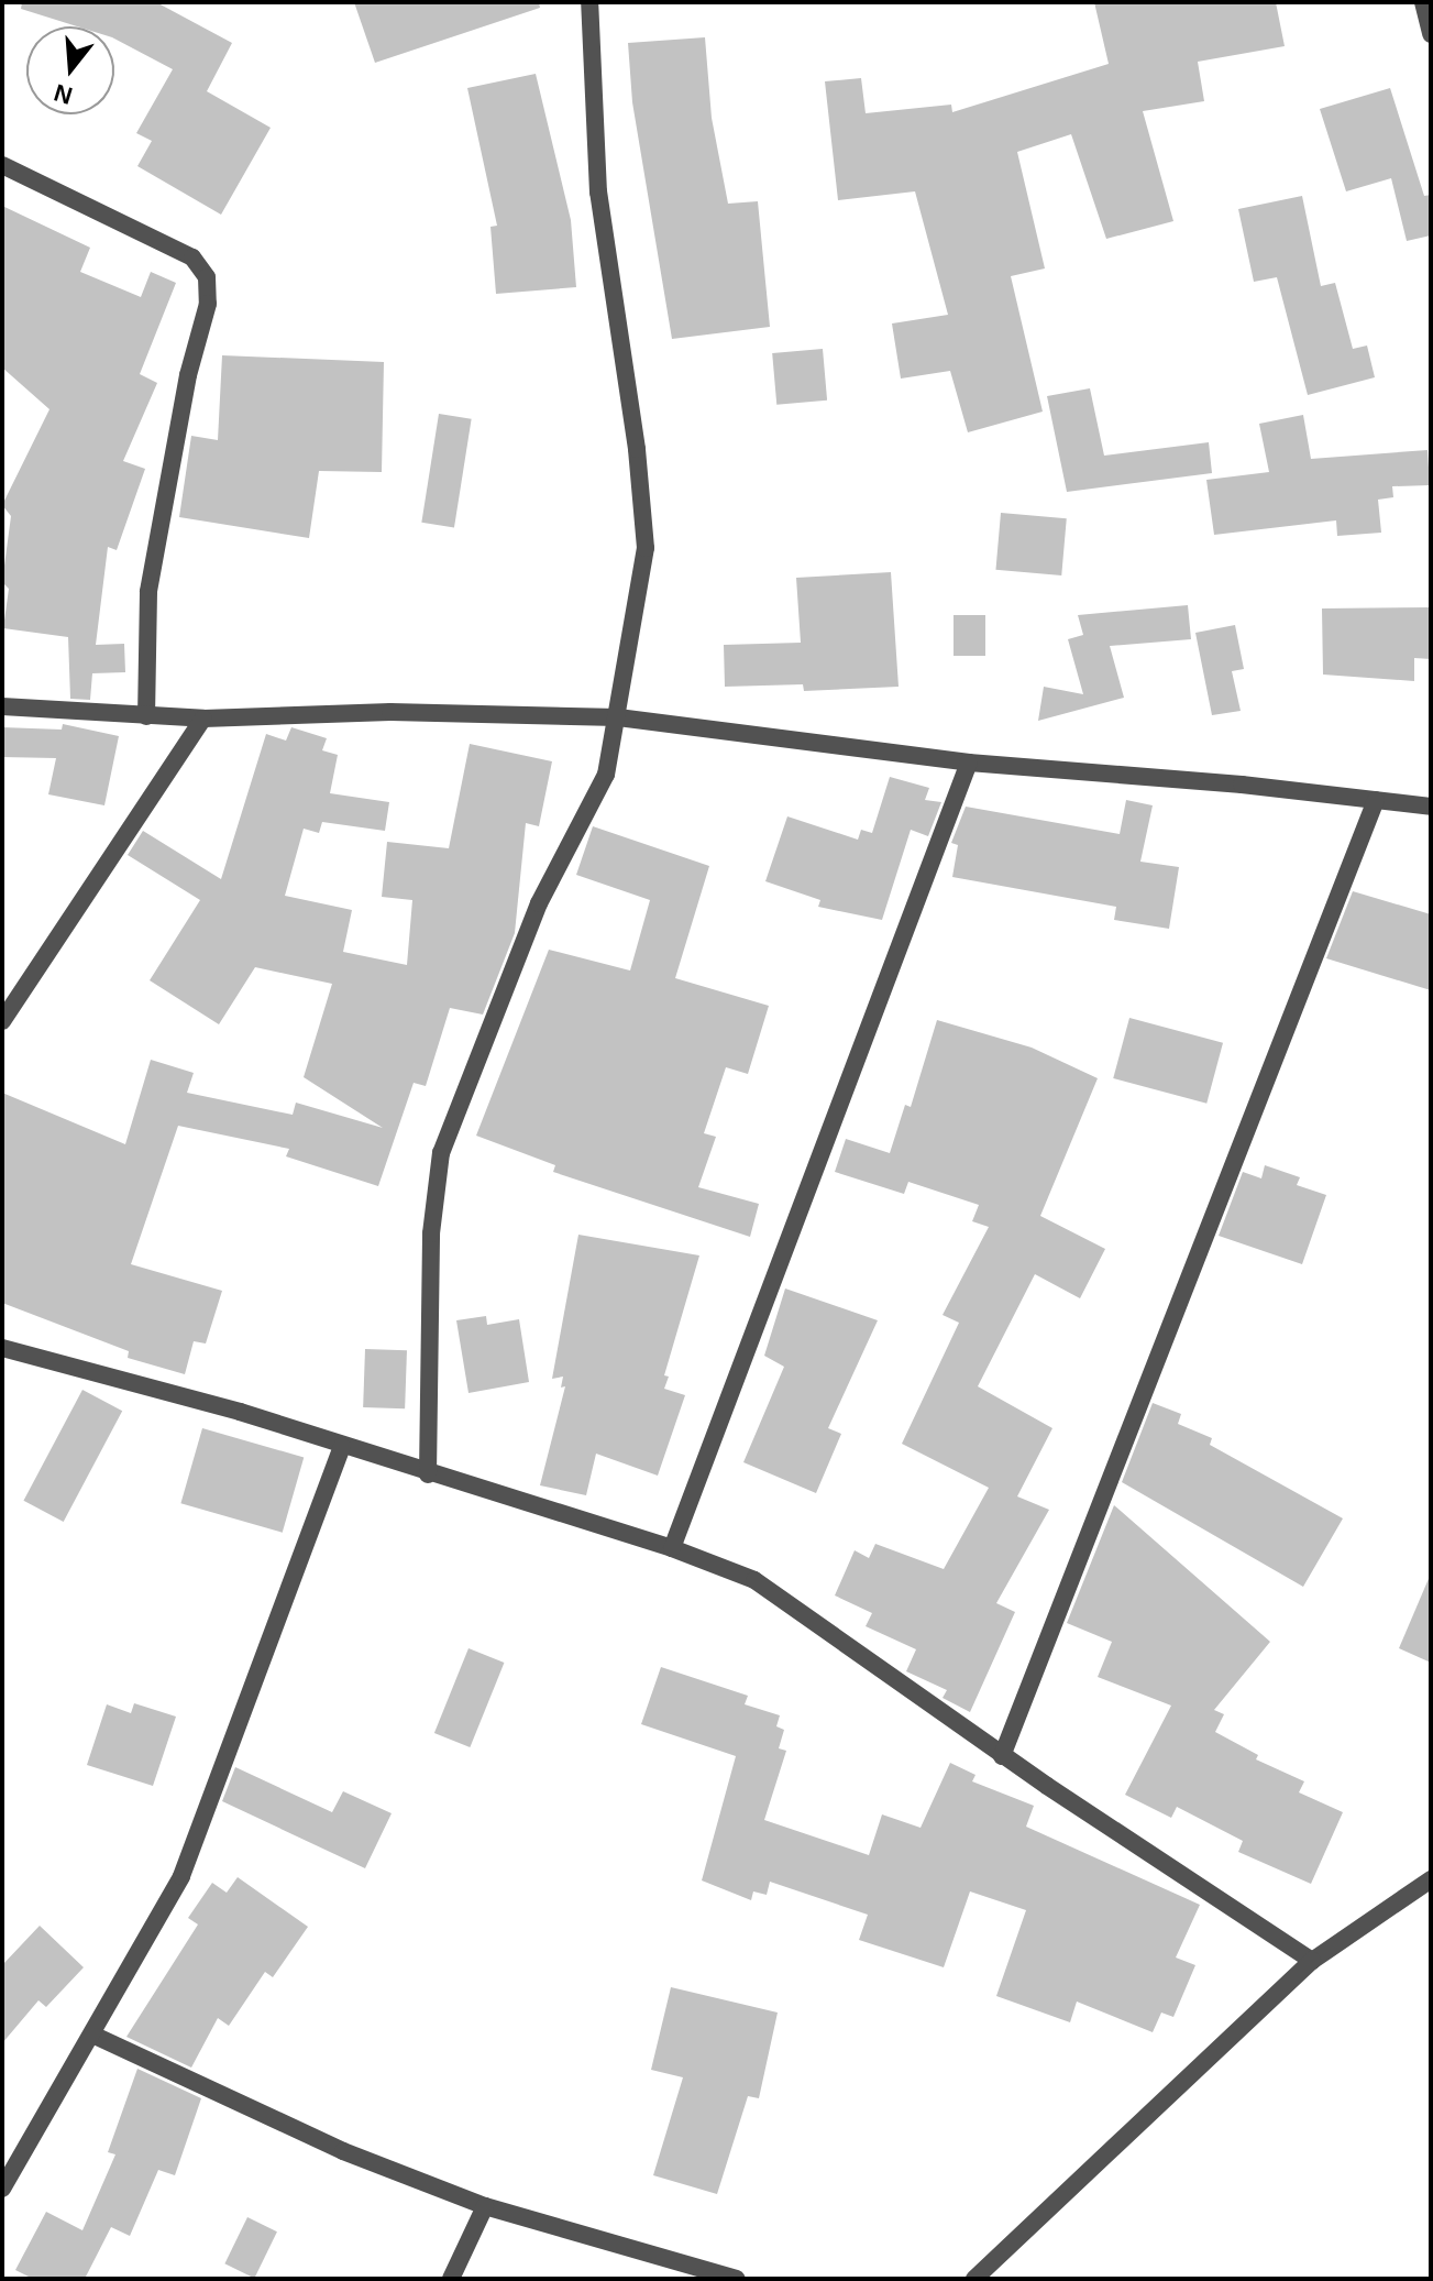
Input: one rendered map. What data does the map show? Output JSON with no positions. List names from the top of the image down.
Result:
{
  "north": "bottom"
}
